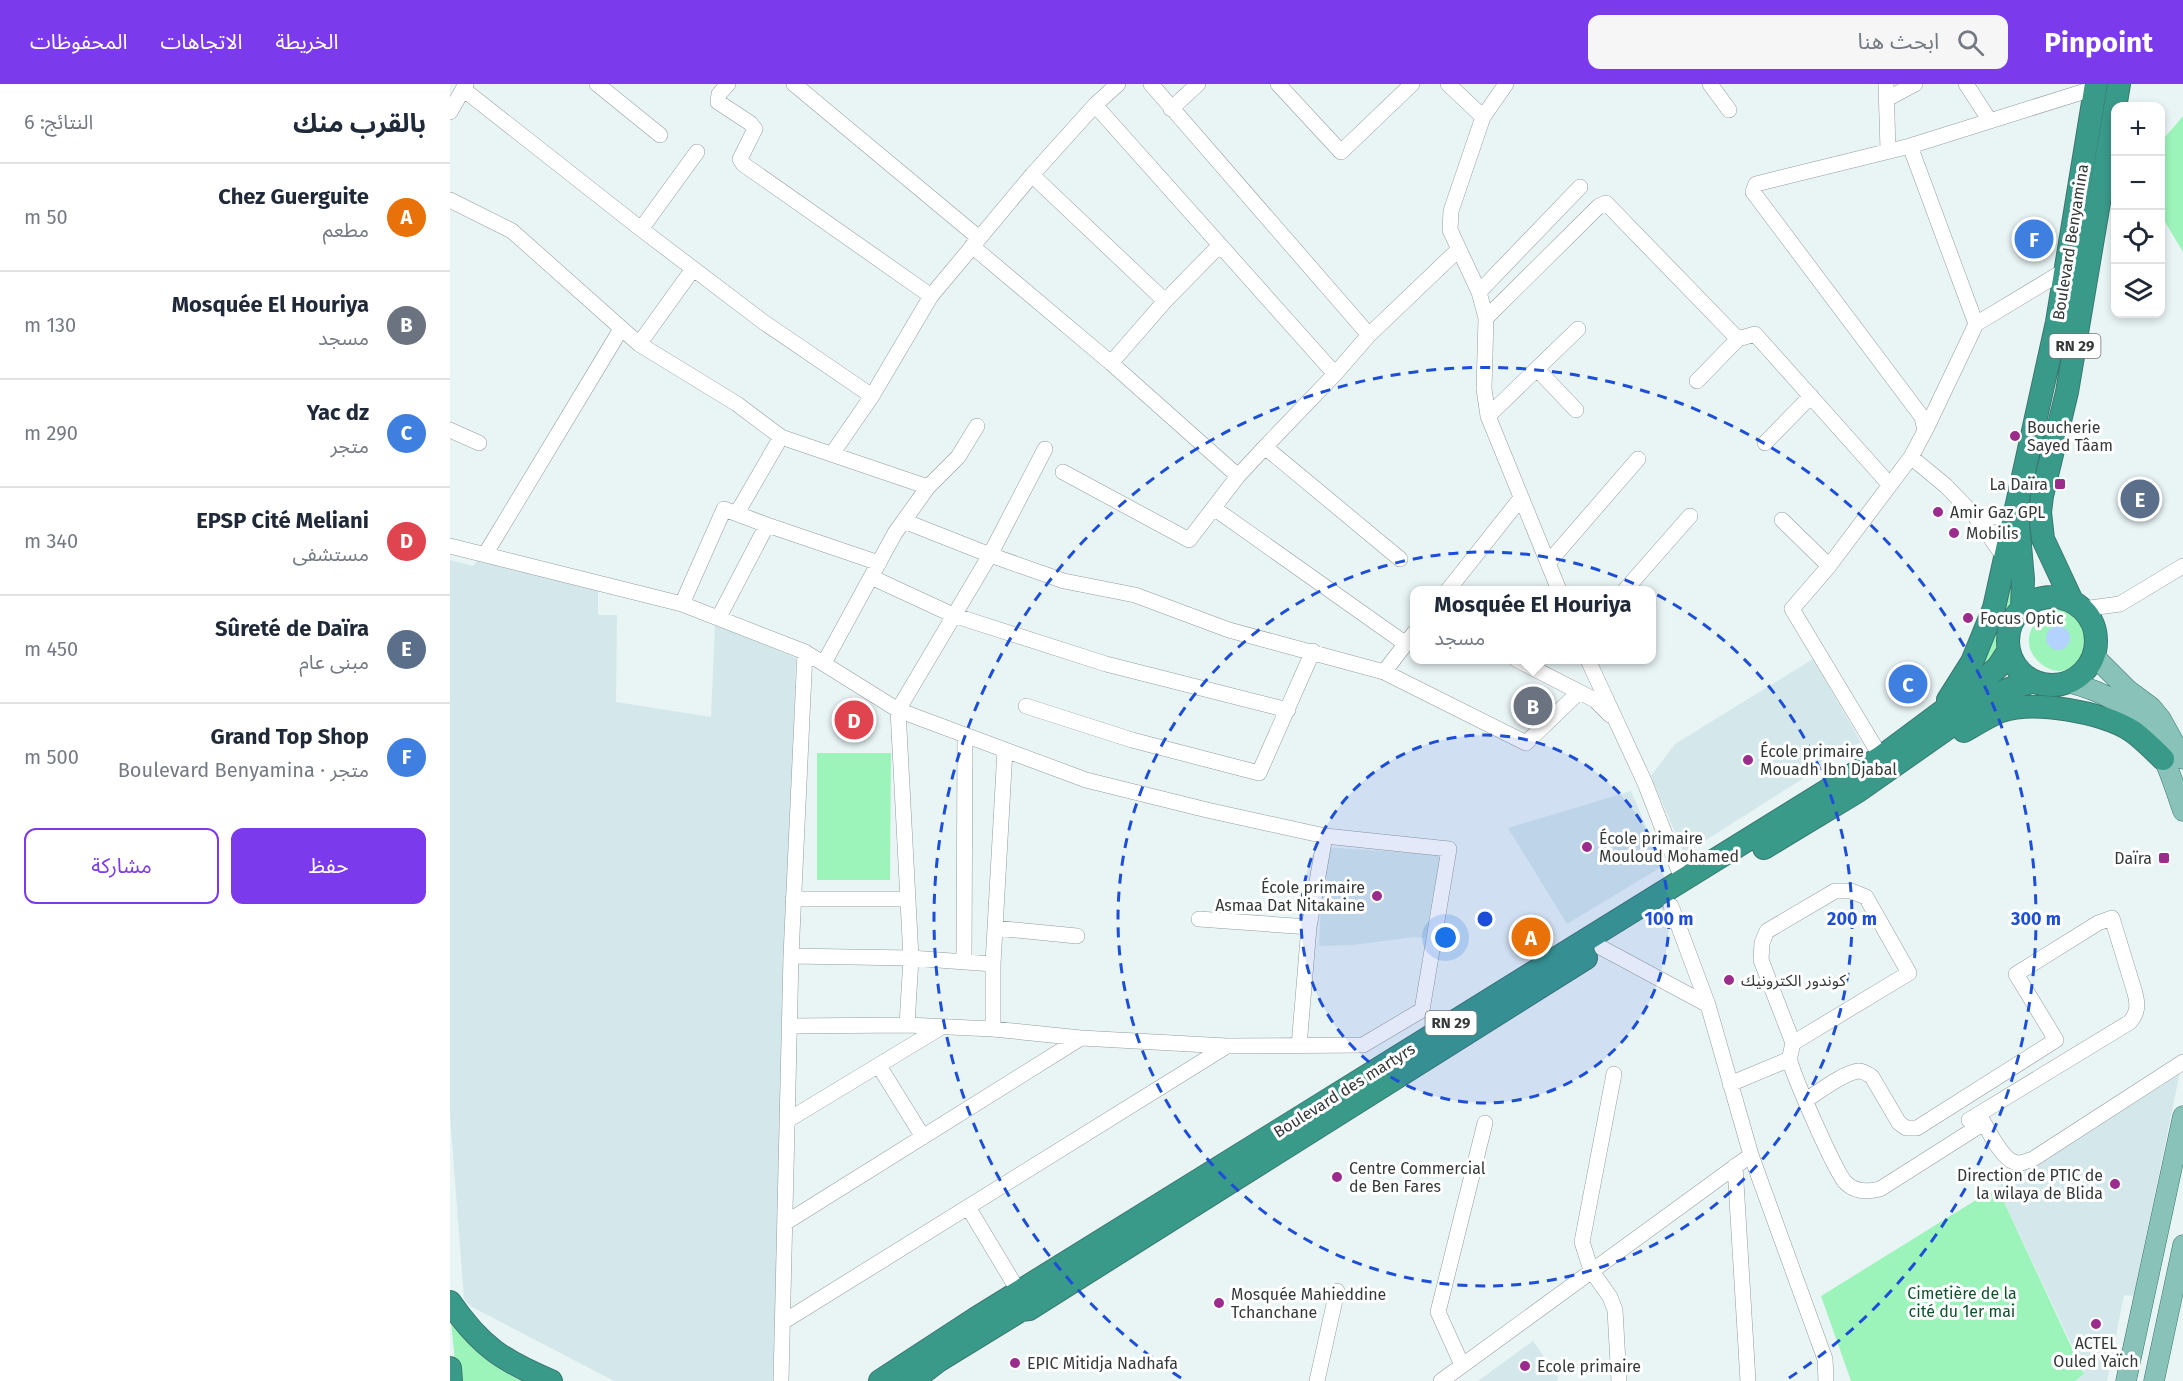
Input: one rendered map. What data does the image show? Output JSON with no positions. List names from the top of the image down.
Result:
{
  "streets": {
    "highway": ["Boulevard Benyamina", "RN 29", "Boulevard des martyrs"]
  },
  "crossings": [
    ["Boulevard Benyamina", "RN 29"],
    ["Boulevard Benyamina", "Boulevard des martyrs"],
    ["RN 29", "Boulevard des martyrs"]
  ],
  "parks": ["Cimetière de la cité du 1er mai"],
  "places": {
    "other": [
      "Boucherie Sayed Tâam",
      "Amir Gaz GPL",
      "Mobilis",
      "Focus Optic",
      "École primaire Mouadh Ibn Djabal",
      "École primaire Mouloud Mohamed",
      "École primaire Asmaa Dat Nitakaine",
      "كوندور الكترونيك",
      "Centre Commercial de Ben Fares",
      "Direction de PTIC de la wilaya de Blida",
      "Mosquée Mahieddine Tchanchane",
      "ACTEL Ouled Yaïch",
      "EPIC Mitidja Nadhafa",
      "Ecole primaire"
    ],
    "transit": ["La Daïra", "Daïra"]
  },
  "page": {
    "header": "Pinpoint",
    "search": "ابحث هنا",
    "nav": ["الخريطة", "الاتجاهات", "المحفوظات"],
    "heading": ["بالقرب منك", "النتائج: 6"],
    "map_buttons": ["+", "−"],
    "list": [
      {
        "mark": "A",
        "name": "Chez Guerguite",
        "note": "مطعم",
        "value": "50 m"
      },
      {
        "mark": "B",
        "name": "Mosquée El Houriya",
        "note": "مسجد",
        "value": "130 m"
      },
      {
        "mark": "C",
        "name": "Yac dz",
        "note": "متجر",
        "value": "290 m"
      },
      {
        "mark": "D",
        "name": "EPSP Cité Meliani",
        "note": "مستشفى",
        "value": "340 m"
      },
      {
        "mark": "E",
        "name": "Sûreté de Daïra",
        "note": "مبنى عام",
        "value": "450 m"
      },
      {
        "mark": "F",
        "name": "Grand Top Shop",
        "note": "متجر · Boulevard Benyamina",
        "value": "500 m"
      }
    ],
    "pins": [
      "F",
      "E",
      "C",
      "B",
      "D",
      "A"
    ],
    "popup": ["Mosquée El Houriya", "مسجد"],
    "buttons": ["حفظ", "مشاركة"]
  },
  "rings": ["100 m", "200 m", "300 m"]
}
